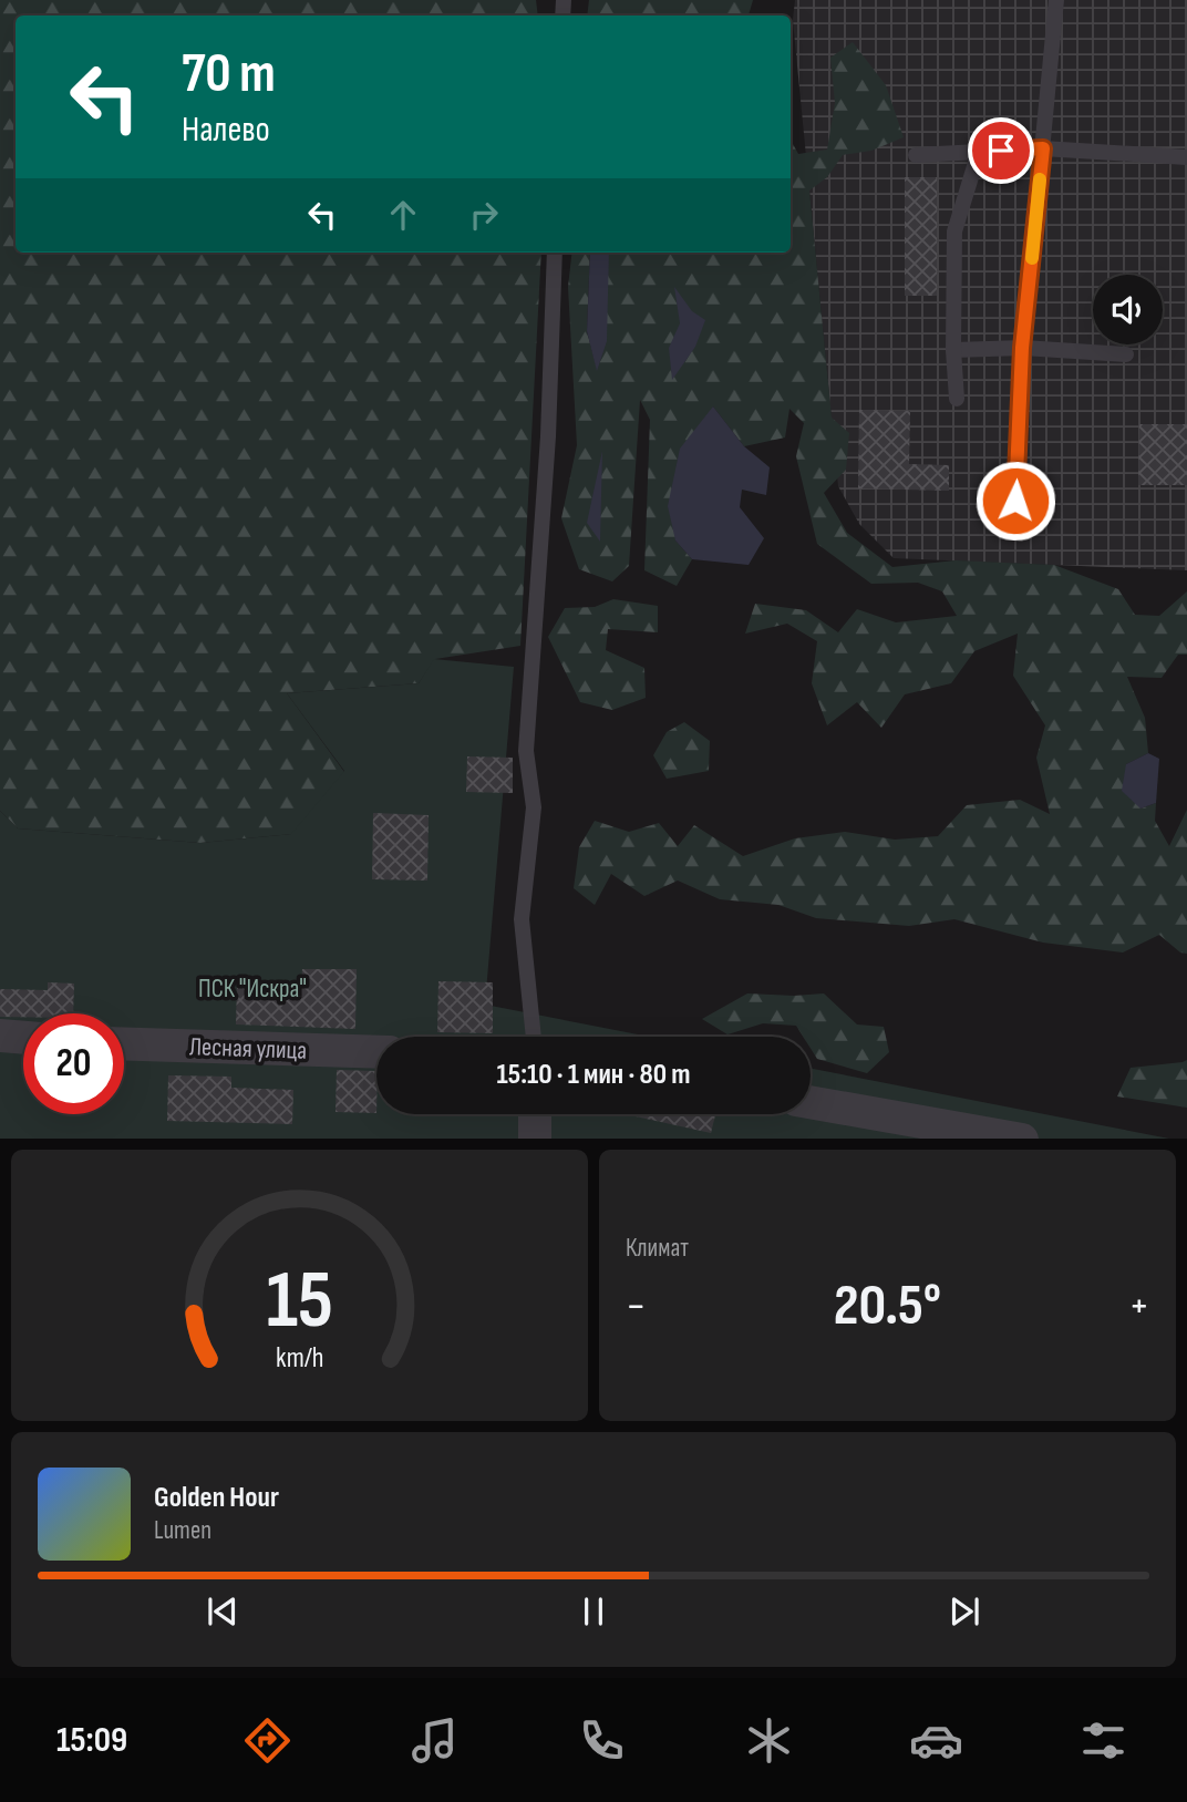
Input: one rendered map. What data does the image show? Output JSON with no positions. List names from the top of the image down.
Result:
{
  "streets": {
    "street": ["Лесная улица"]
  },
  "parks": ["ПСК \"Искра\""],
  "page": {
    "turn": ["70 m", "Налево"],
    "limit": "20",
    "trip": "15:10 · 1 мин · 80 m",
    "tile": "Климат",
    "heat": ["−", "20.5°", "+"],
    "song": ["Golden Hour", "Lumen"],
    "tabs": "15:09",
    "gauge": ["15", "km/h"]
  }
}
